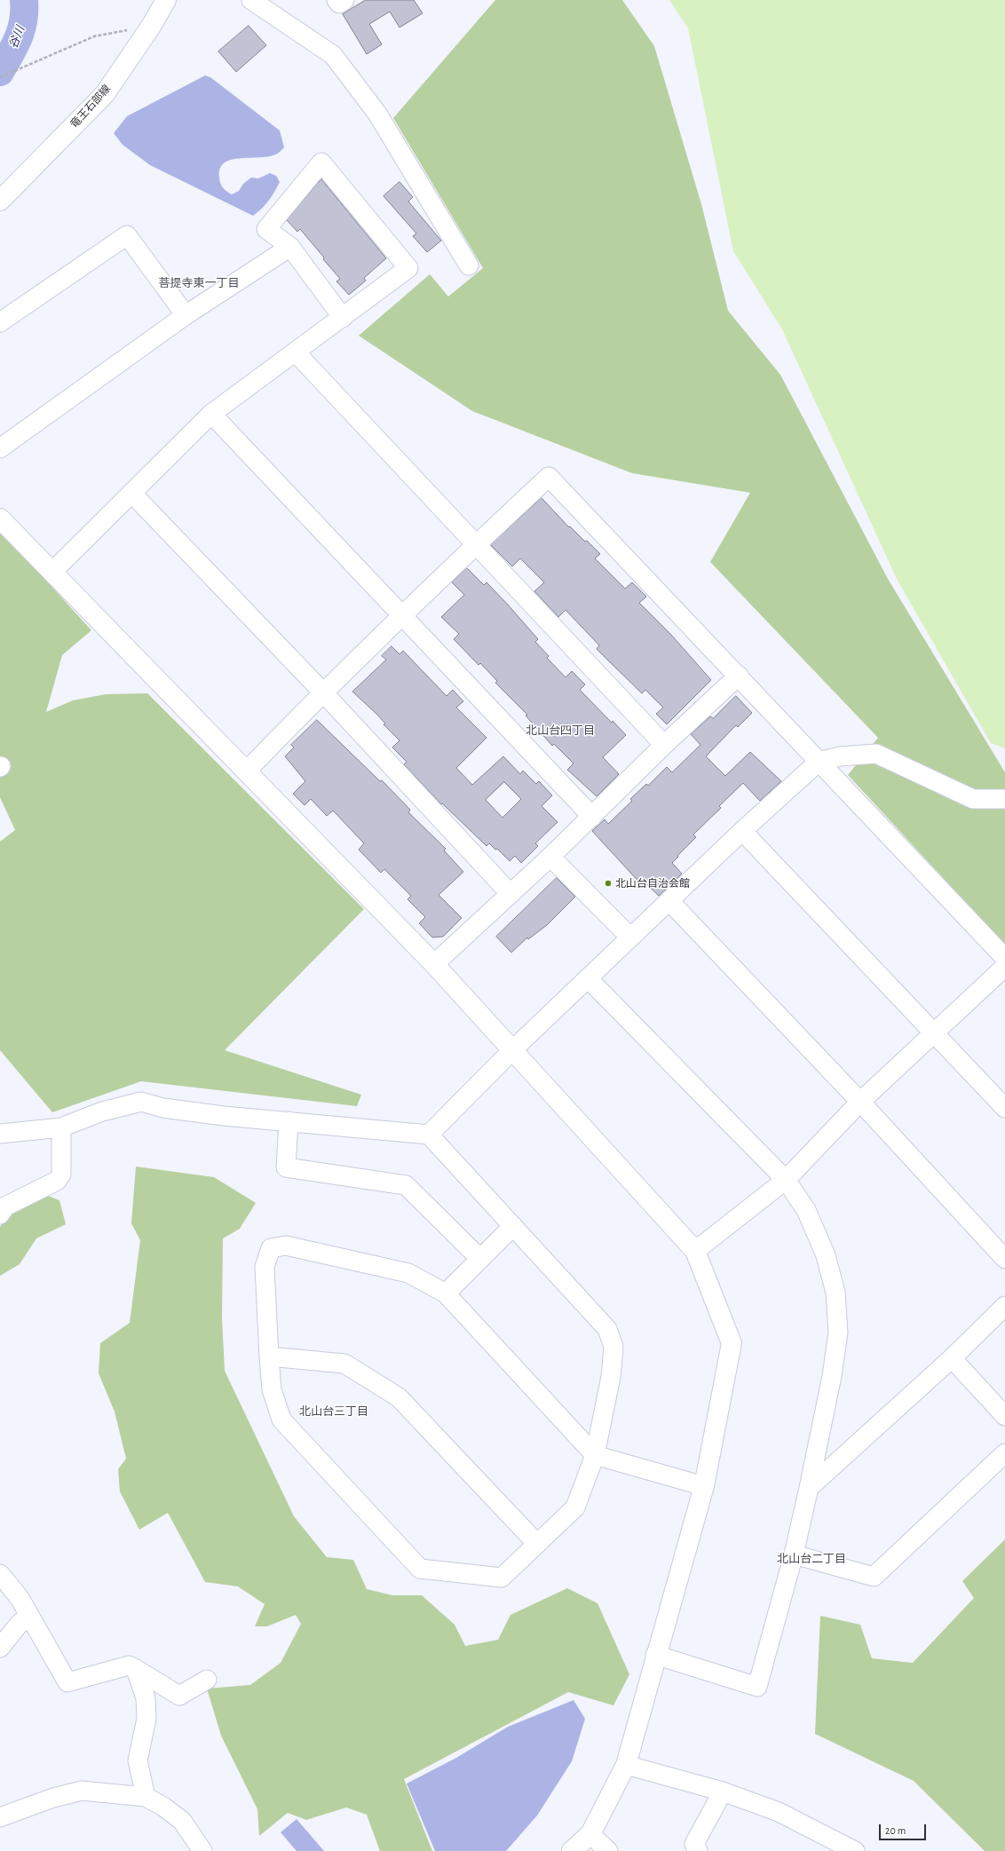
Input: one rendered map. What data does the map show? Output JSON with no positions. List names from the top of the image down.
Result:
{
  "streets": {
    "street": ["竜王石部線"]
  },
  "districts": [
    "菩提寺東一丁目",
    "北山台四丁目",
    "北山台三丁目",
    "北山台二丁目"
  ],
  "water": ["谷川"],
  "places": ["北山台自治会館"],
  "scale_bar": "20 m"
}
